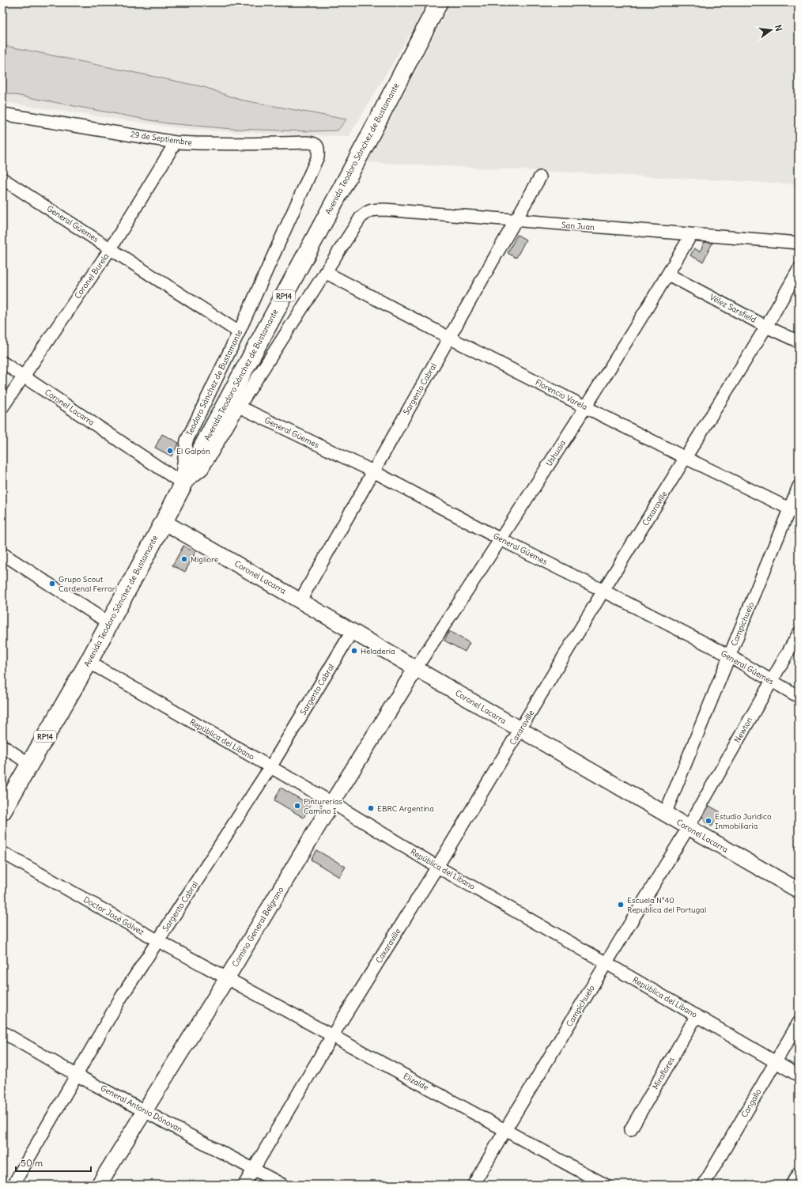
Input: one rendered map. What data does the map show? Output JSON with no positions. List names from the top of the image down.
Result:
{
  "streets": {
    "main road": ["Avenida Teodoro Sánchez de Bustamante", "RP14"],
    "street": [
      "29 de Septiembre",
      "General Güemes",
      "San Juan",
      "Coronel Burela",
      "Vélez Sarsfield",
      "Teodoro Sánchez de Bustamante",
      "Sargento Cabral",
      "Florencio Varela",
      "Coronel Lacarra",
      "Ushuaia",
      "Caxaraville",
      "Campichuelo",
      "Newton",
      "República del Líbano",
      "Doctor José Gálvez",
      "Camino General Belgrano",
      "Miraflores",
      "Elizalde",
      "Cangallo",
      "General Antonio Dónovan"
    ]
  },
  "crossings": [
    ["29 de Septiembre", "Coronel Burela"],
    ["29 de Septiembre", "Teodoro Sánchez de Bustamante"],
    ["Avenida Teodoro Sánchez de Bustamante", "Teodoro Sánchez de Bustamante"],
    ["Avenida Teodoro Sánchez de Bustamante", "Coronel Lacarra"],
    ["Avenida Teodoro Sánchez de Bustamante", "República del Líbano"],
    ["General Güemes", "Coronel Burela"],
    ["General Güemes", "Teodoro Sánchez de Bustamante"],
    ["General Güemes", "Sargento Cabral"],
    ["General Güemes", "Ushuaia"],
    ["General Güemes", "Caxaraville"],
    ["General Güemes", "Campichuelo"],
    ["General Güemes", "Newton"],
    ["San Juan", "Sargento Cabral"],
    ["San Juan", "Florencio Varela"],
    ["San Juan", "Ushuaia"],
    ["Coronel Burela", "Coronel Lacarra"],
    ["Vélez Sarsfield", "Ushuaia"],
    ["Vélez Sarsfield", "Caxaraville"],
    ["Teodoro Sánchez de Bustamante", "Coronel Lacarra"],
    ["Sargento Cabral", "Florencio Varela"],
    ["Sargento Cabral", "Coronel Lacarra"],
    ["Sargento Cabral", "República del Líbano"],
    ["Sargento Cabral", "Doctor José Gálvez"],
    ["Sargento Cabral", "General Antonio Dónovan"],
    ["Florencio Varela", "Ushuaia"],
    ["Florencio Varela", "Caxaraville"],
    ["Florencio Varela", "Campichuelo"],
    ["Coronel Lacarra", "Ushuaia"],
    ["Coronel Lacarra", "Caxaraville"],
    ["Coronel Lacarra", "Campichuelo"],
    ["Coronel Lacarra", "Newton"],
    ["Coronel Lacarra", "Camino General Belgrano"],
    ["Ushuaia", "Camino General Belgrano"],
    ["Caxaraville", "República del Líbano"],
    ["Caxaraville", "Elizalde"],
    ["Caxaraville", "General Antonio Dónovan"],
    ["Campichuelo", "Newton"],
    ["Campichuelo", "República del Líbano"],
    ["Campichuelo", "Elizalde"],
    ["República del Líbano", "Camino General Belgrano"],
    ["República del Líbano", "Miraflores"],
    ["República del Líbano", "Cangallo"],
    ["Doctor José Gálvez", "Camino General Belgrano"],
    ["Doctor José Gálvez", "Elizalde"],
    ["Camino General Belgrano", "Elizalde"],
    ["Camino General Belgrano", "General Antonio Dónovan"]
  ],
  "places": [
    "El Galpón",
    "Migliore",
    "Grupo Scout Cardenal Ferrari",
    "Heladería",
    "Pinturerías Camino I",
    "EBRC Argentina",
    "Estudio Juridico Inmobiliaria",
    "Escuela Nº40 Republica del Portugal"
  ],
  "scale_bar": "50 m",
  "north": "right"
}
